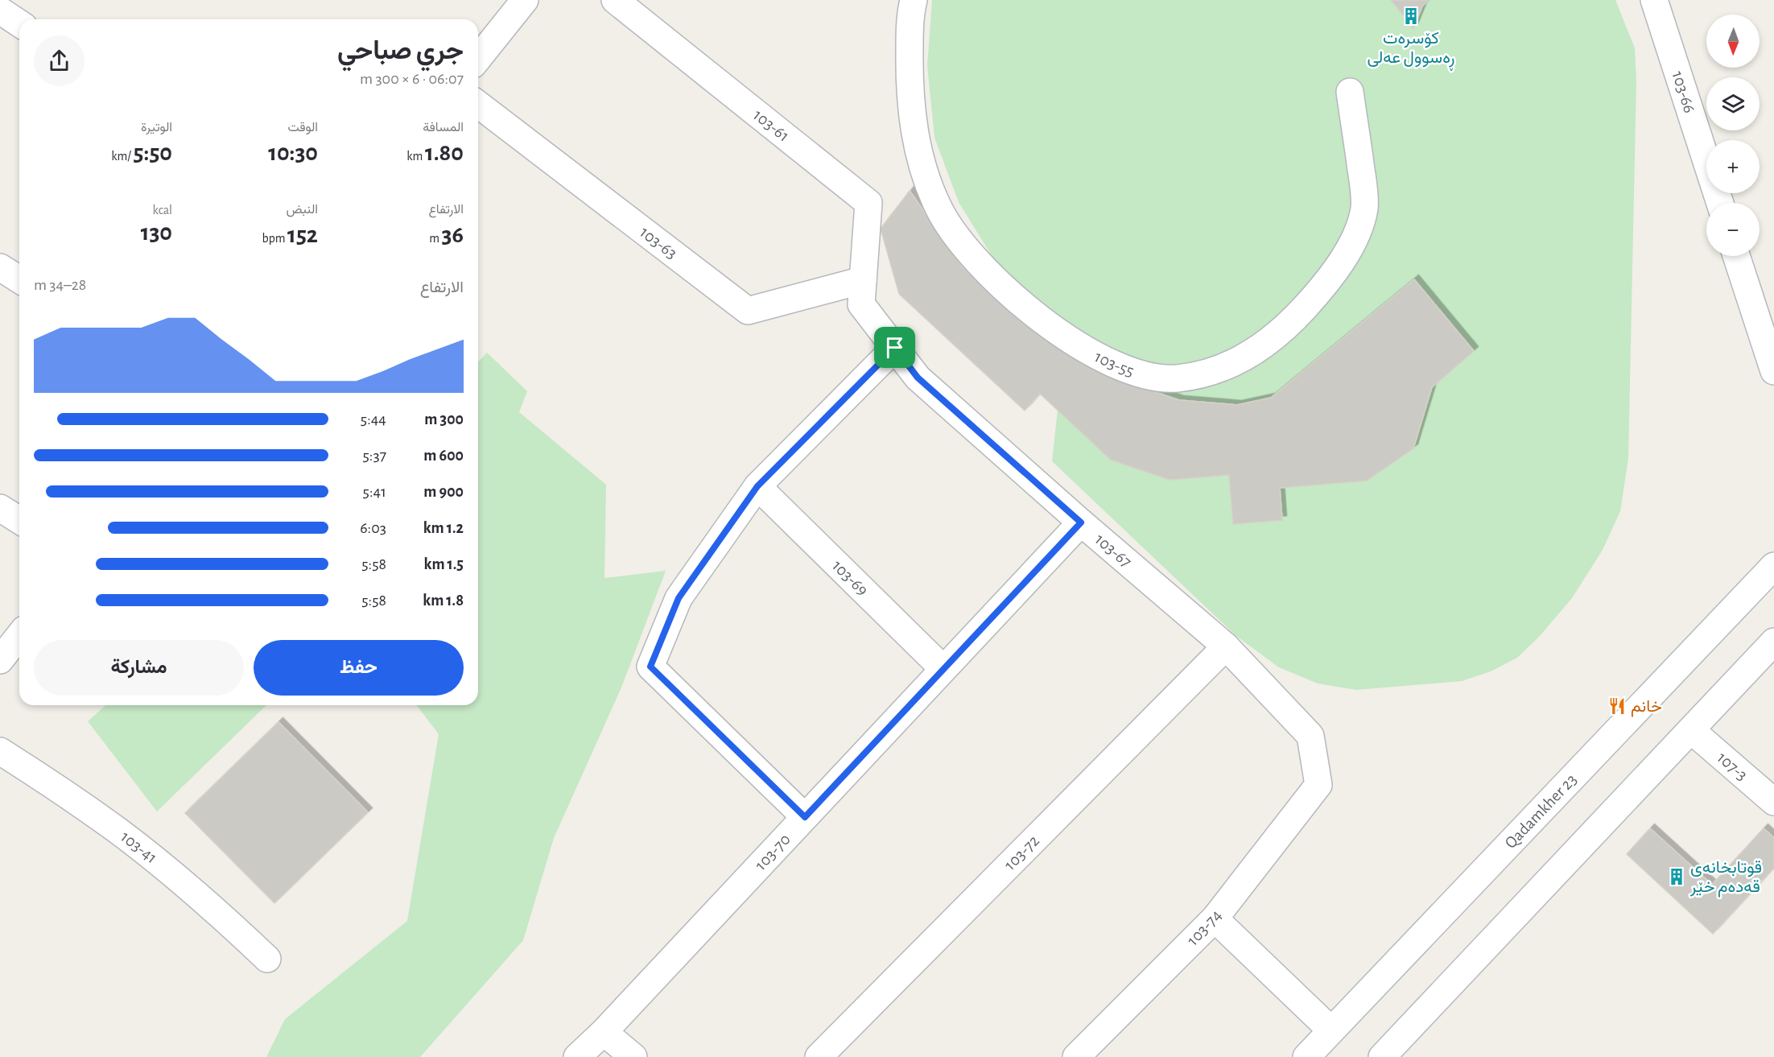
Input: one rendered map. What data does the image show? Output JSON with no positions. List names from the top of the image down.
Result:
{
  "streets": {
    "street": [
      "103-66",
      "103-61",
      "103-63",
      "103-55",
      "103-67",
      "103-69",
      "107-3",
      "Qadamkher 23",
      "103-41",
      "103-70",
      "103-72",
      "103-74"
    ]
  },
  "crossings": [
    ["103-61", "103-63"],
    ["103-61", "103-67"],
    ["103-63", "103-67"],
    ["103-67", "103-70"],
    ["103-67", "103-72"],
    ["103-67", "103-74"],
    ["103-69", "103-70"]
  ],
  "places": {
    "building": ["کۆسرەت ڕەسوول عەلی", "قوتابخانەی قەدەم خێر"],
    "restaurant": ["خانم"]
  },
  "north": "bottom",
  "page": {
    "map_buttons": ["+", "−"],
    "heading": ["جري صباحي", "06:07 · 6 × 300 m"],
    "stats": [
      ["المسافة", "1.80 km"],
      ["الوقت", "10:30"],
      ["الوتيرة", "5:50 /km"],
      ["الارتفاع", "36 m"],
      ["النبض", "152 bpm"],
      ["kcal", "130"]
    ],
    "chart": ["الارتفاع", "28–34 m"],
    "list": [
      {
        "name": "300 m",
        "note": "5:44"
      },
      {
        "name": "600 m",
        "note": "5:37"
      },
      {
        "name": "900 m",
        "note": "5:41"
      },
      {
        "name": "1.2 km",
        "note": "6:03"
      },
      {
        "name": "1.5 km",
        "note": "5:58"
      },
      {
        "name": "1.8 km",
        "note": "5:58"
      }
    ],
    "buttons": ["حفظ", "مشاركة"]
  }
}
